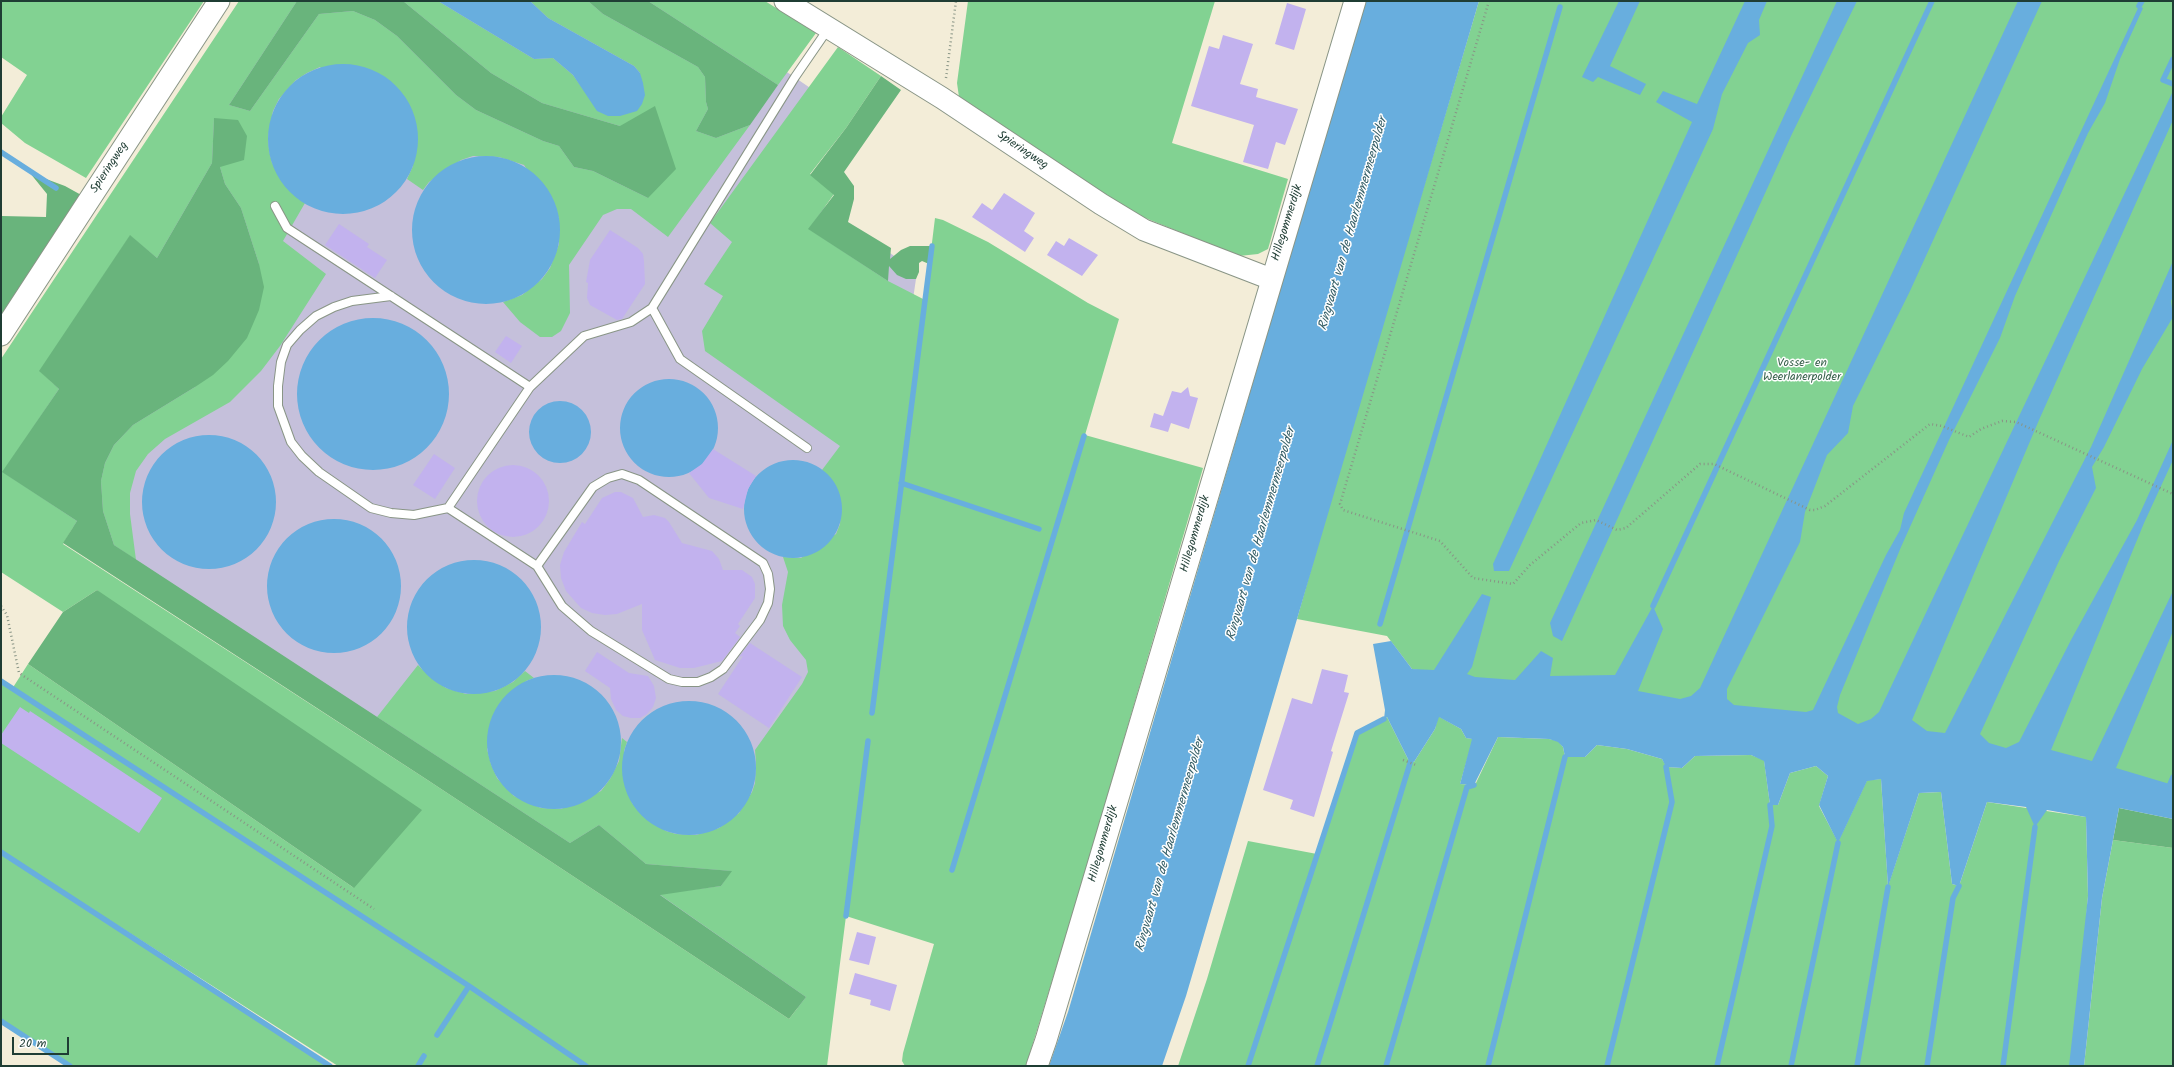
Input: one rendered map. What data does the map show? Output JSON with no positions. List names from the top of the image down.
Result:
{
  "streets": {
    "street": ["Spieringweg", "Hillegommerdijk"]
  },
  "crossings": [
    ["Spieringweg", "Hillegommerdijk"]
  ],
  "water": ["Ringvaart van de Haarlemmermeerpolder"],
  "parks": ["Vosse- en Weerlanerpolder"],
  "scale_bar": "20 m"
}
